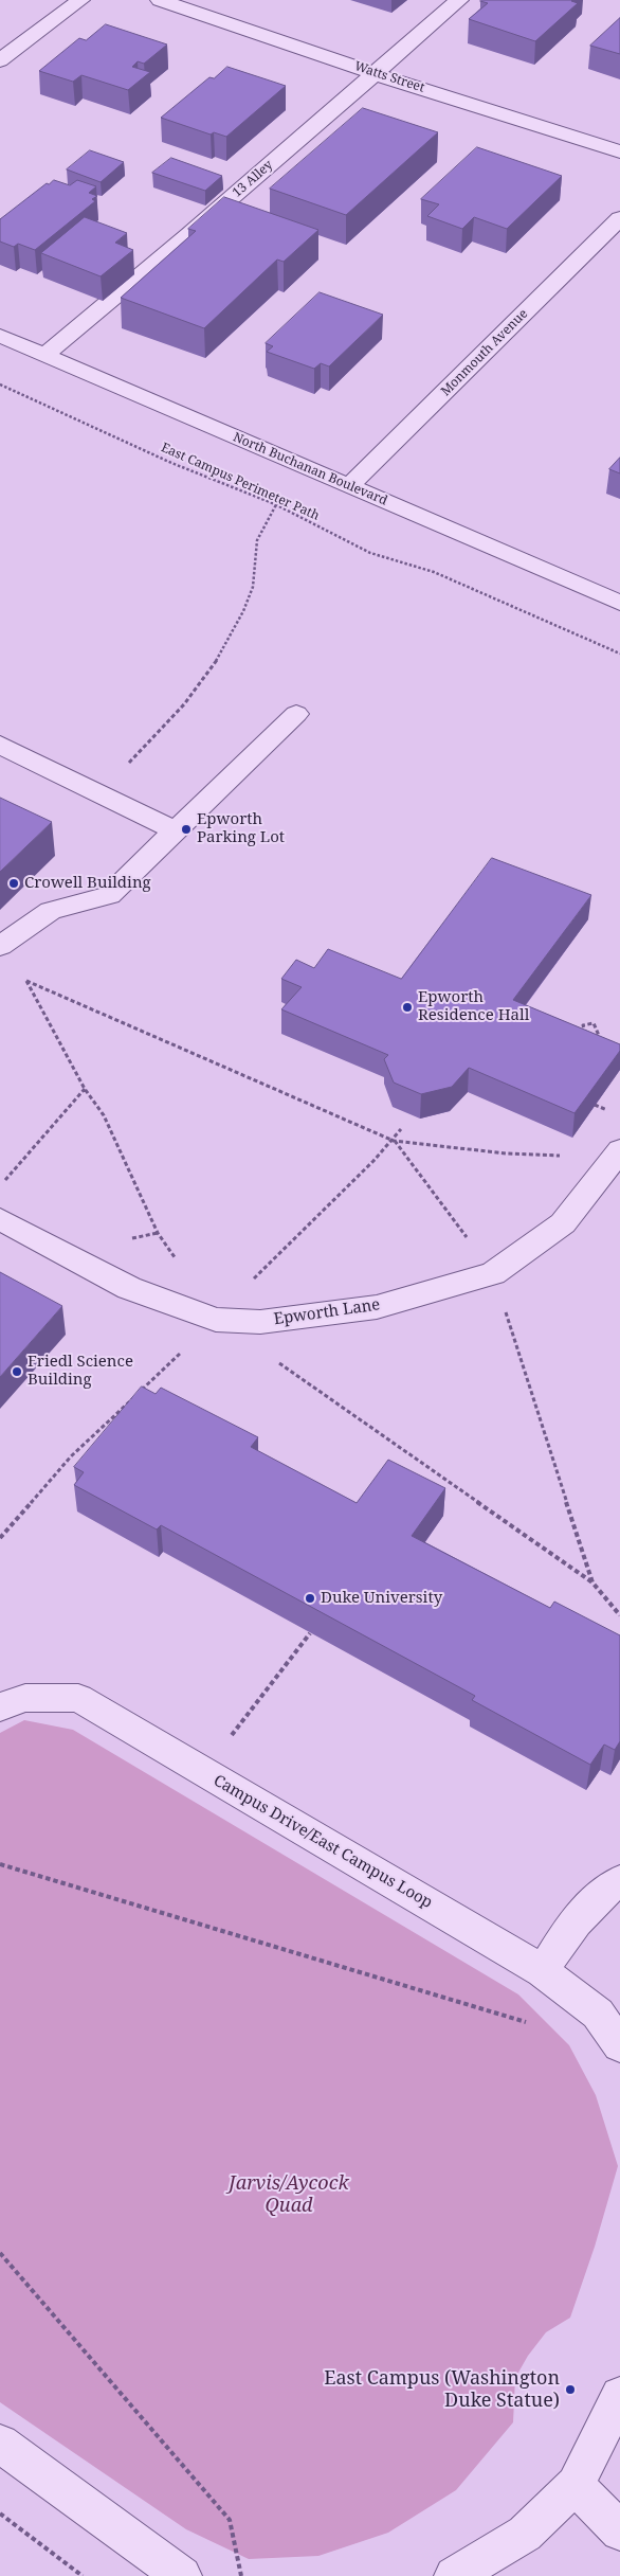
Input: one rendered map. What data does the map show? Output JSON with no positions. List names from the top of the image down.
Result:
{
  "streets": {
    "street": [
      "Watts Street",
      "13 Alley",
      "Monmouth Avenue",
      "North Buchanan Boulevard",
      "Epworth Lane",
      "Campus Drive/East Campus Loop"
    ],
    "path": ["East Campus Perimeter Path"]
  },
  "crossings": [
    ["Watts Street", "13 Alley"],
    ["13 Alley", "North Buchanan Boulevard"],
    ["Monmouth Avenue", "North Buchanan Boulevard"]
  ],
  "parks": ["Jarvis/Aycock Quad"],
  "places": [
    "Epworth Parking Lot",
    "Crowell Building",
    "Epworth Residence Hall",
    "Friedl Science Building",
    "Duke University",
    "East Campus (Washington Duke Statue)"
  ]
}
